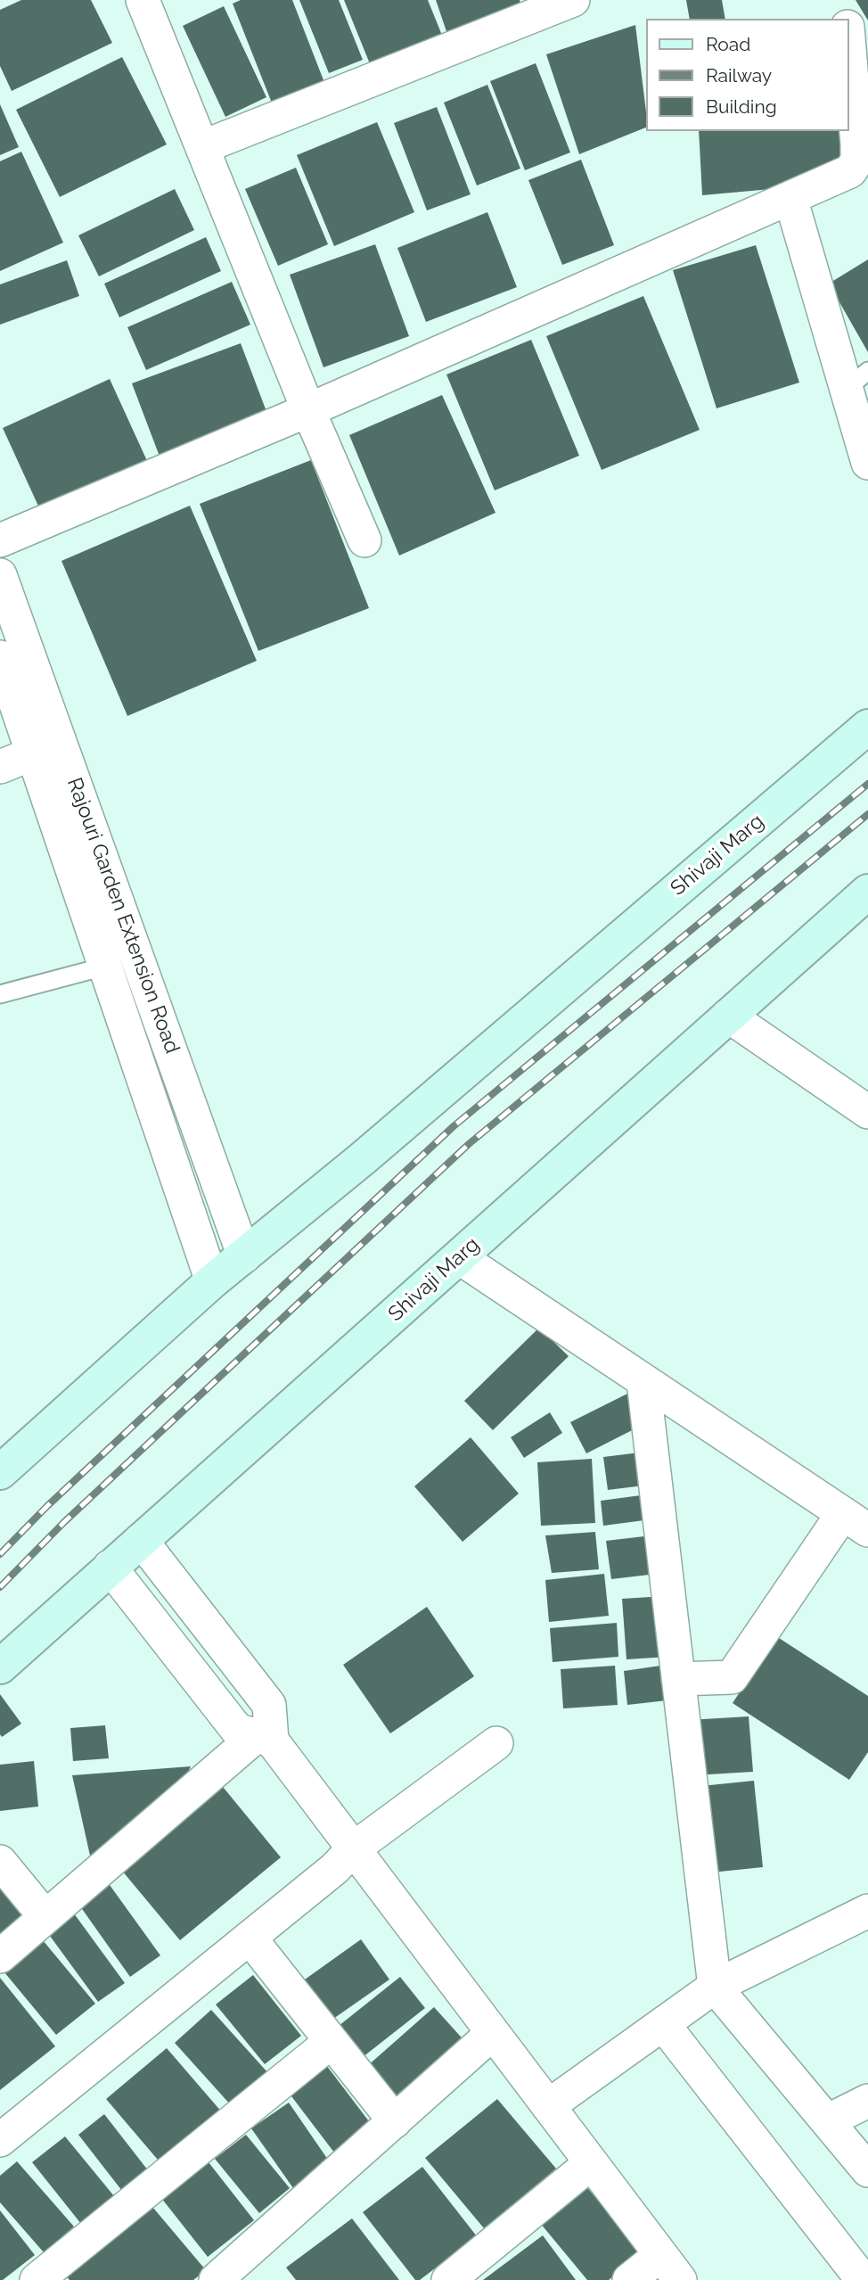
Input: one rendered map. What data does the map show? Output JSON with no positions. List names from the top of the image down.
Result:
{
  "streets": {
    "main road": ["Shivaji Marg"],
    "street": ["Rajouri Garden Extension Road"]
  },
  "crossings": [
    ["Shivaji Marg", "Rajouri Garden Extension Road"]
  ],
  "legend": ["Road", "Railway", "Building"]
}
